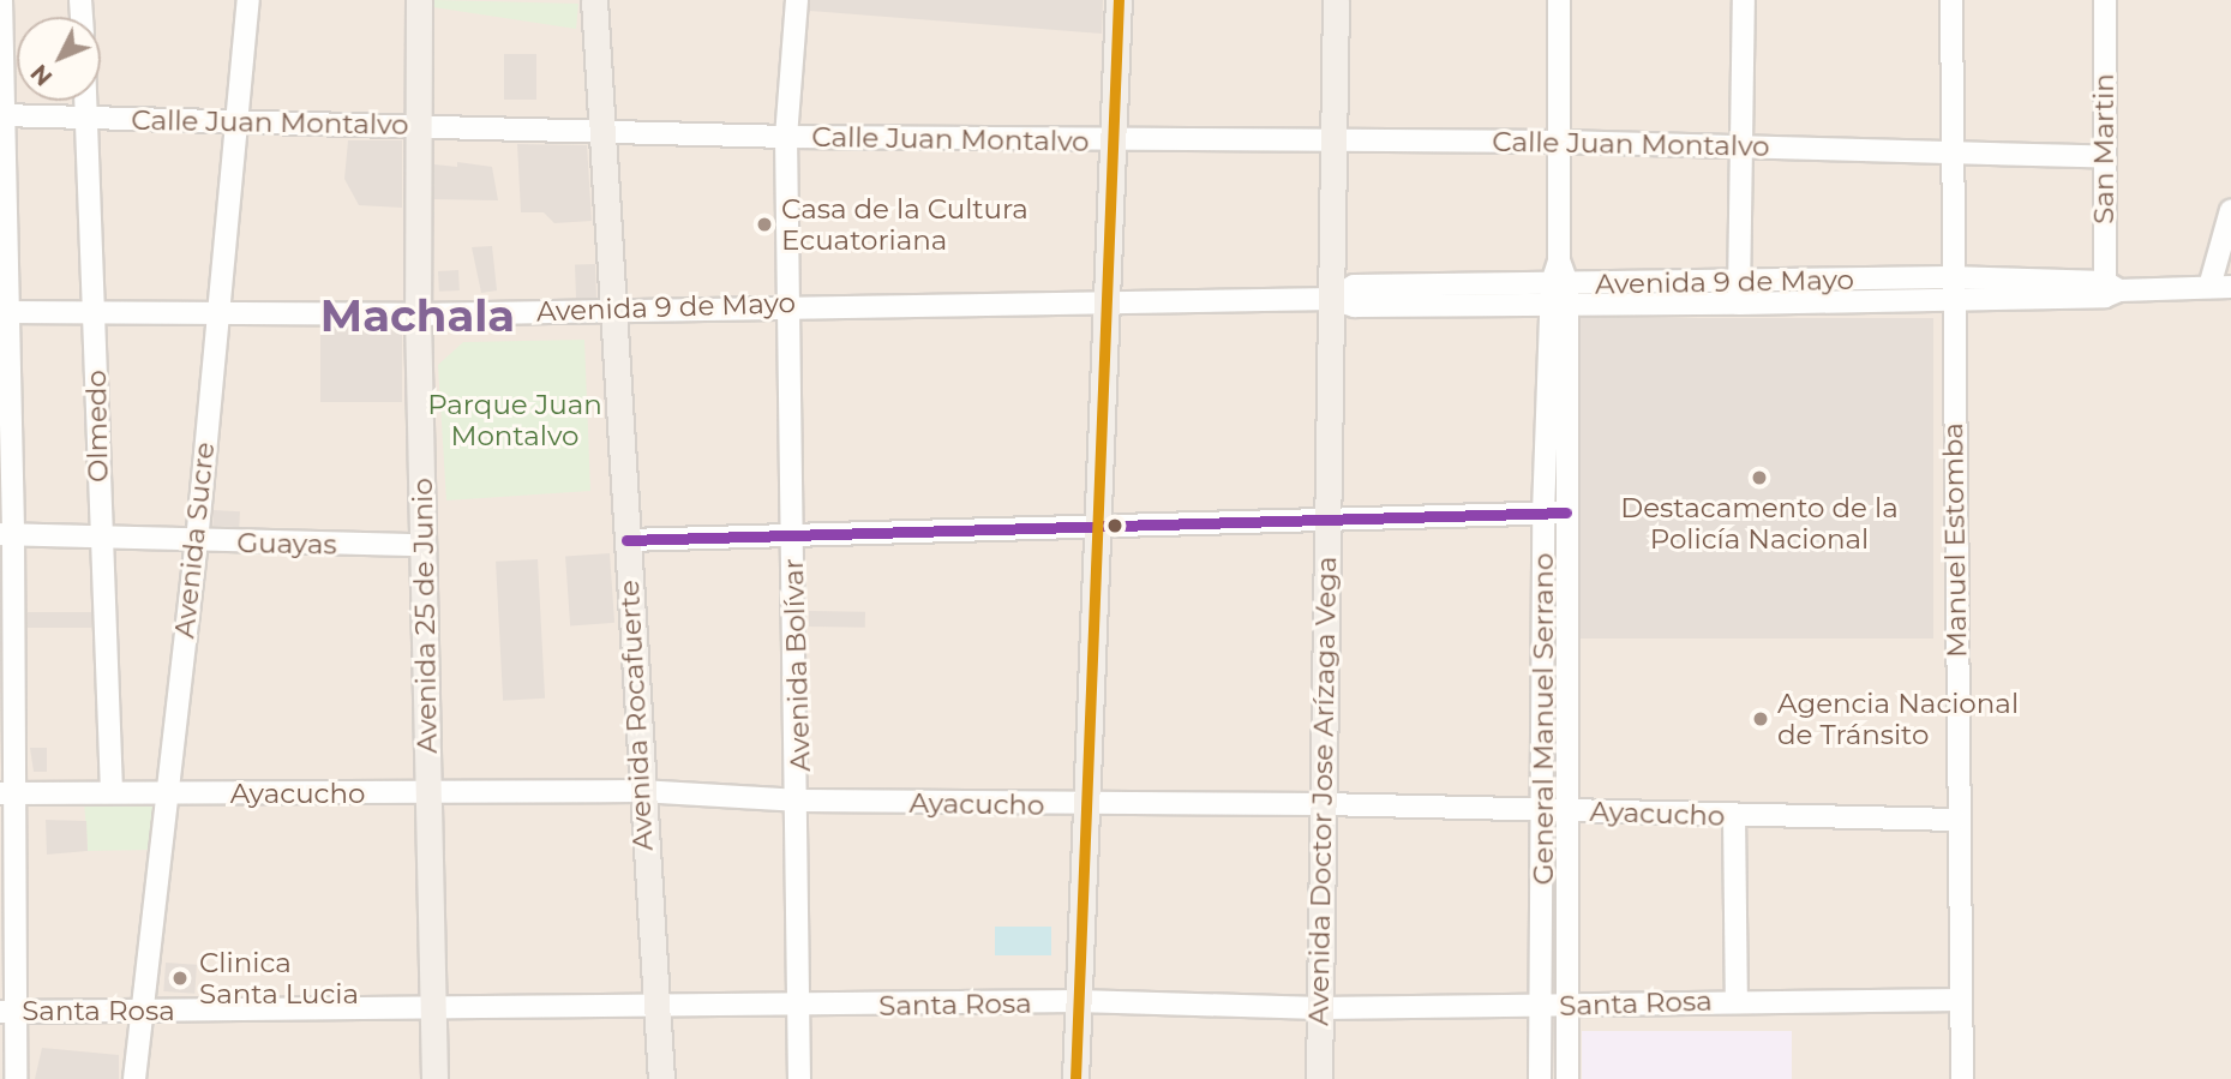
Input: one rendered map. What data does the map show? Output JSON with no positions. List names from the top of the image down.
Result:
{
  "streets": {
    "main road": ["Avenida 25 de Junio", "Avenida Rocafuerte", "Avenida Doctor Jose Arízaga Vega"],
    "street": [
      "Calle Juan Montalvo",
      "San Martin",
      "Avenida 9 de Mayo",
      "Olmedo",
      "Avenida Sucre",
      "Manuel Estomba",
      "Guayas",
      "Avenida Bolívar",
      "General Manuel Serrano",
      "Ayacucho",
      "Santa Rosa"
    ]
  },
  "crossings": [
    ["Calle Juan Montalvo", "San Martin"],
    ["Calle Juan Montalvo", "Olmedo"],
    ["Calle Juan Montalvo", "Avenida Sucre"],
    ["Calle Juan Montalvo", "Manuel Estomba"],
    ["Calle Juan Montalvo", "Avenida 25 de Junio"],
    ["Calle Juan Montalvo", "Avenida Bolívar"],
    ["Calle Juan Montalvo", "Avenida Rocafuerte"],
    ["Calle Juan Montalvo", "General Manuel Serrano"],
    ["Calle Juan Montalvo", "Avenida Doctor Jose Arízaga Vega"],
    ["San Martin", "Avenida 9 de Mayo"],
    ["Avenida 9 de Mayo", "Olmedo"],
    ["Avenida 9 de Mayo", "Avenida Sucre"],
    ["Avenida 9 de Mayo", "Manuel Estomba"],
    ["Avenida 9 de Mayo", "Avenida 25 de Junio"],
    ["Avenida 9 de Mayo", "Avenida Bolívar"],
    ["Avenida 9 de Mayo", "Avenida Rocafuerte"],
    ["Avenida 9 de Mayo", "General Manuel Serrano"],
    ["Avenida 9 de Mayo", "Avenida Doctor Jose Arízaga Vega"],
    ["Olmedo", "Guayas"],
    ["Olmedo", "Ayacucho"],
    ["Avenida Sucre", "Guayas"],
    ["Avenida Sucre", "Ayacucho"],
    ["Avenida Sucre", "Santa Rosa"],
    ["Manuel Estomba", "Ayacucho"],
    ["Manuel Estomba", "Santa Rosa"],
    ["Guayas", "Avenida 25 de Junio"],
    ["Avenida 25 de Junio", "Ayacucho"],
    ["Avenida 25 de Junio", "Santa Rosa"],
    ["Avenida Bolívar", "Ayacucho"],
    ["Avenida Bolívar", "Santa Rosa"],
    ["Avenida Rocafuerte", "Ayacucho"],
    ["Avenida Rocafuerte", "Santa Rosa"],
    ["General Manuel Serrano", "Ayacucho"],
    ["General Manuel Serrano", "Santa Rosa"],
    ["Avenida Doctor Jose Arízaga Vega", "Ayacucho"],
    ["Avenida Doctor Jose Arízaga Vega", "Santa Rosa"]
  ],
  "districts": ["Machala"],
  "parks": ["Parque Juan Montalvo"],
  "places": [
    "Casa de la Cultura Ecuatoriana",
    "Destacamento de la Policía Nacional",
    "Agencia Nacional de Tránsito",
    "Clinica Santa Lucia"
  ],
  "north": "bottom left"
}
